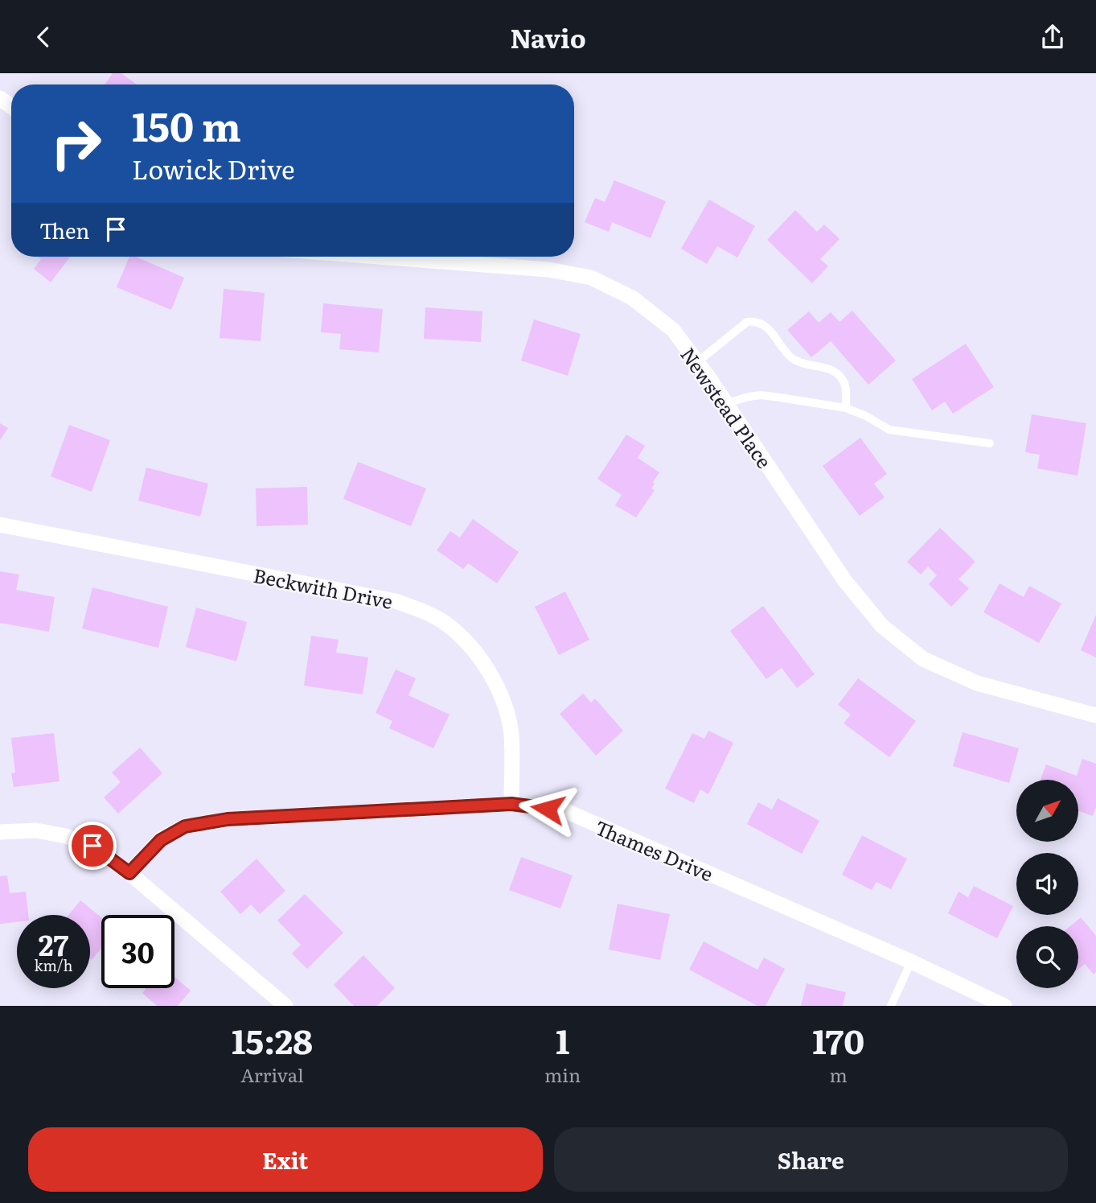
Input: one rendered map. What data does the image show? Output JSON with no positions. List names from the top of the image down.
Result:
{
  "streets": {
    "street": ["Newstead Place", "Beckwith Drive", "Thames Drive"]
  },
  "crossings": [
    ["Beckwith Drive", "Thames Drive"]
  ],
  "north": "top right",
  "page": {
    "header": "Navio",
    "turn": ["150 m", "Lowick Drive"],
    "then": "Then",
    "speed": "27 km/h",
    "limit": "30",
    "eta": [
      "15:28",
      "Arrival",
      "1",
      "min",
      "170",
      "m"
    ],
    "buttons": ["Exit", "Share"]
  }
}
